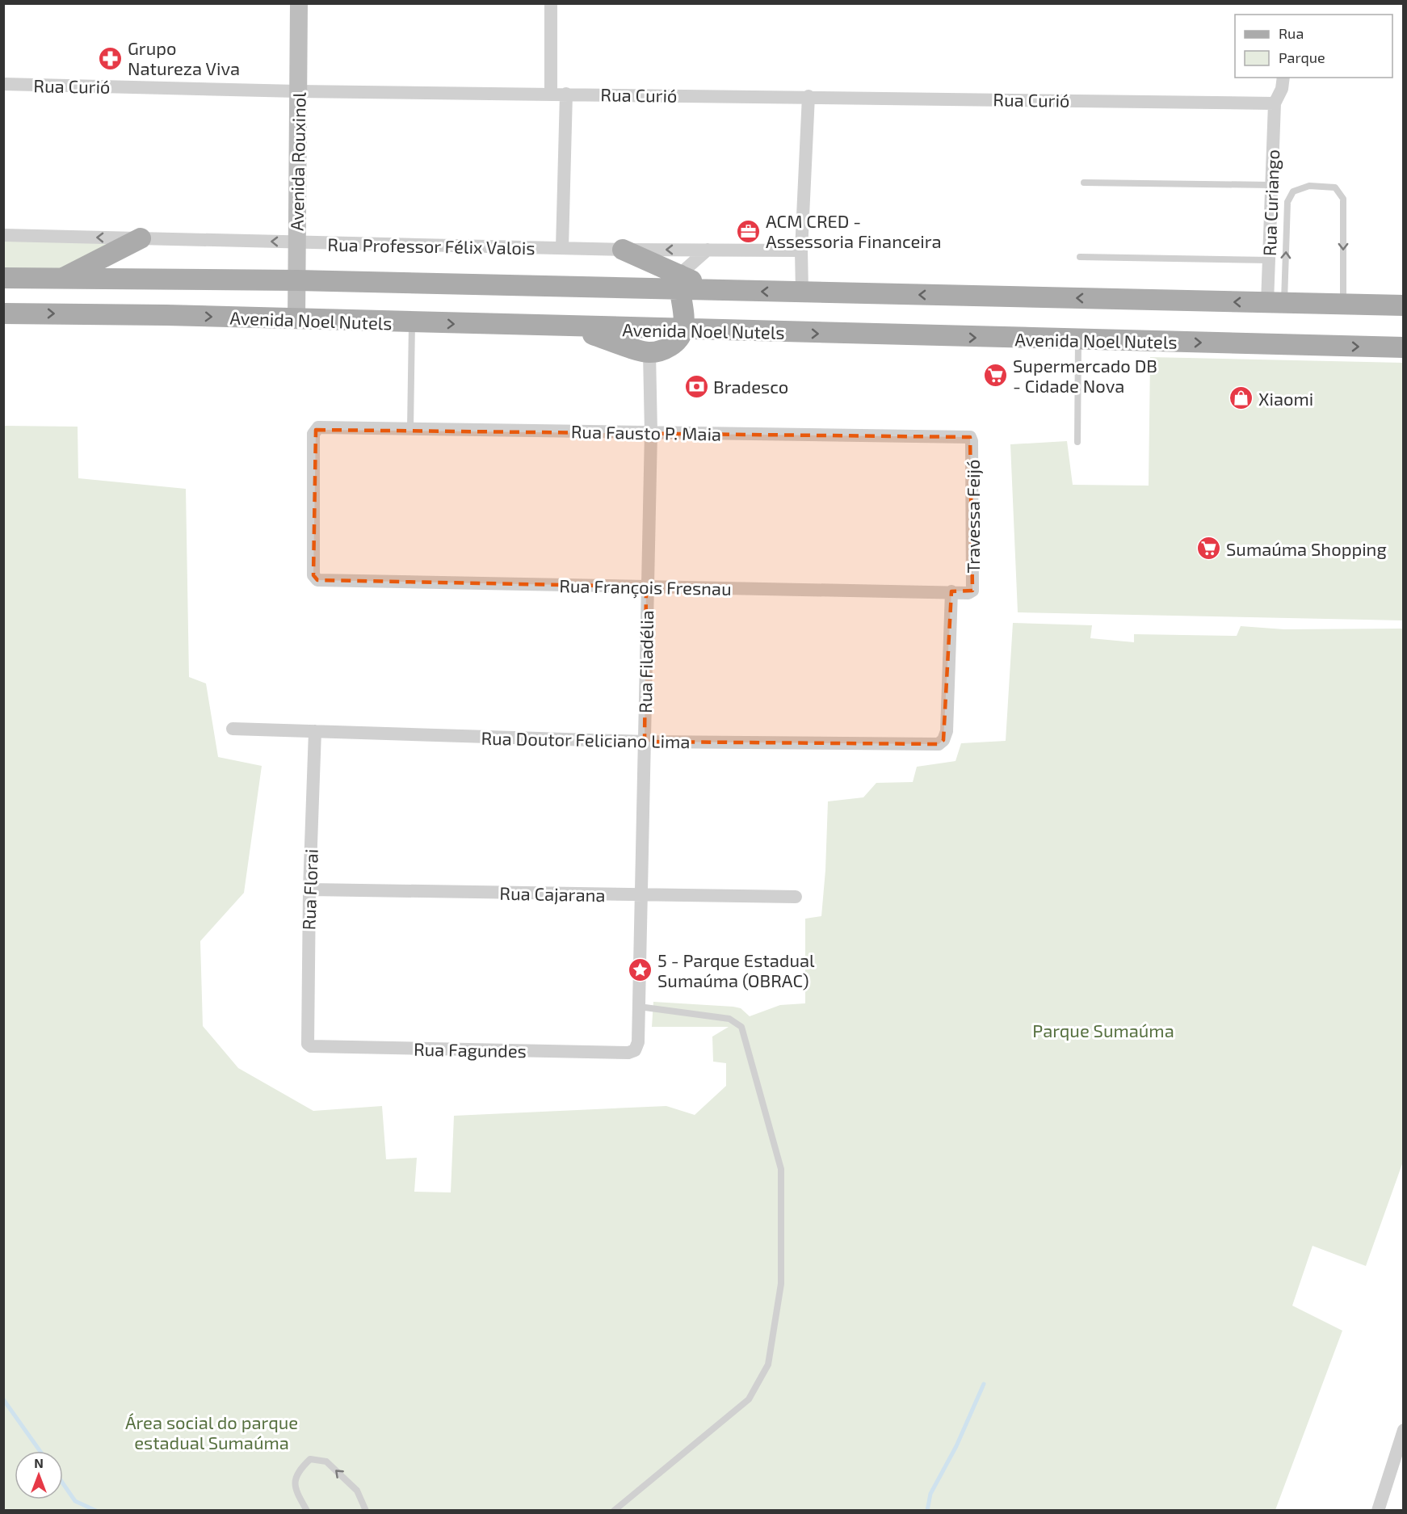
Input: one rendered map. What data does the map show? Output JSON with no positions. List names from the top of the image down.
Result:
{
  "streets": {
    "main road": ["Avenida Noel Nutels"],
    "street": [
      "Rua Curió",
      "Avenida Rouxinol",
      "Rua Curiango",
      "Rua Professor Félix Valois",
      "Rua Fausto P. Maia",
      "Travessa Feijó",
      "Rua François Fresnau",
      "Rua Filadélia",
      "Rua Doutor Feliciano Lima",
      "Rua Florai",
      "Rua Cajarana",
      "Rua Fagundes"
    ]
  },
  "crossings": [
    ["Rua Curió", "Avenida Rouxinol"],
    ["Rua Curió", "Rua Curiango"],
    ["Avenida Rouxinol", "Rua Professor Félix Valois"],
    ["Avenida Rouxinol", "Avenida Noel Nutels"],
    ["Rua Curiango", "Avenida Noel Nutels"],
    ["Rua Fausto P. Maia", "Travessa Feijó"],
    ["Rua Fausto P. Maia", "Rua François Fresnau"],
    ["Rua Fausto P. Maia", "Rua Filadélia"],
    ["Travessa Feijó", "Rua François Fresnau"],
    ["Rua François Fresnau", "Rua Filadélia"],
    ["Rua François Fresnau", "Rua Doutor Feliciano Lima"],
    ["Rua Filadélia", "Rua Doutor Feliciano Lima"],
    ["Rua Filadélia", "Rua Cajarana"],
    ["Rua Filadélia", "Rua Fagundes"],
    ["Rua Doutor Feliciano Lima", "Rua Florai"],
    ["Rua Florai", "Rua Cajarana"],
    ["Rua Florai", "Rua Fagundes"]
  ],
  "one_way": ["Rua Professor Félix Valois"],
  "parks": ["Parque Sumaúma", "Área social do parque estadual Sumaúma"],
  "places": {
    "pharmacy": ["Grupo Natureza Viva"],
    "office": ["ACM CRED - Assessoria Financeira"],
    "supermarket": ["Supermercado DB - Cidade Nova", "Sumaúma Shopping"],
    "bank": ["Bradesco"],
    "shop": ["Xiaomi"],
    "place": ["5 - Parque Estadual Sumaúma (OBRAC)"]
  },
  "legend": ["Rua", "Parque"],
  "north": "top"
}
